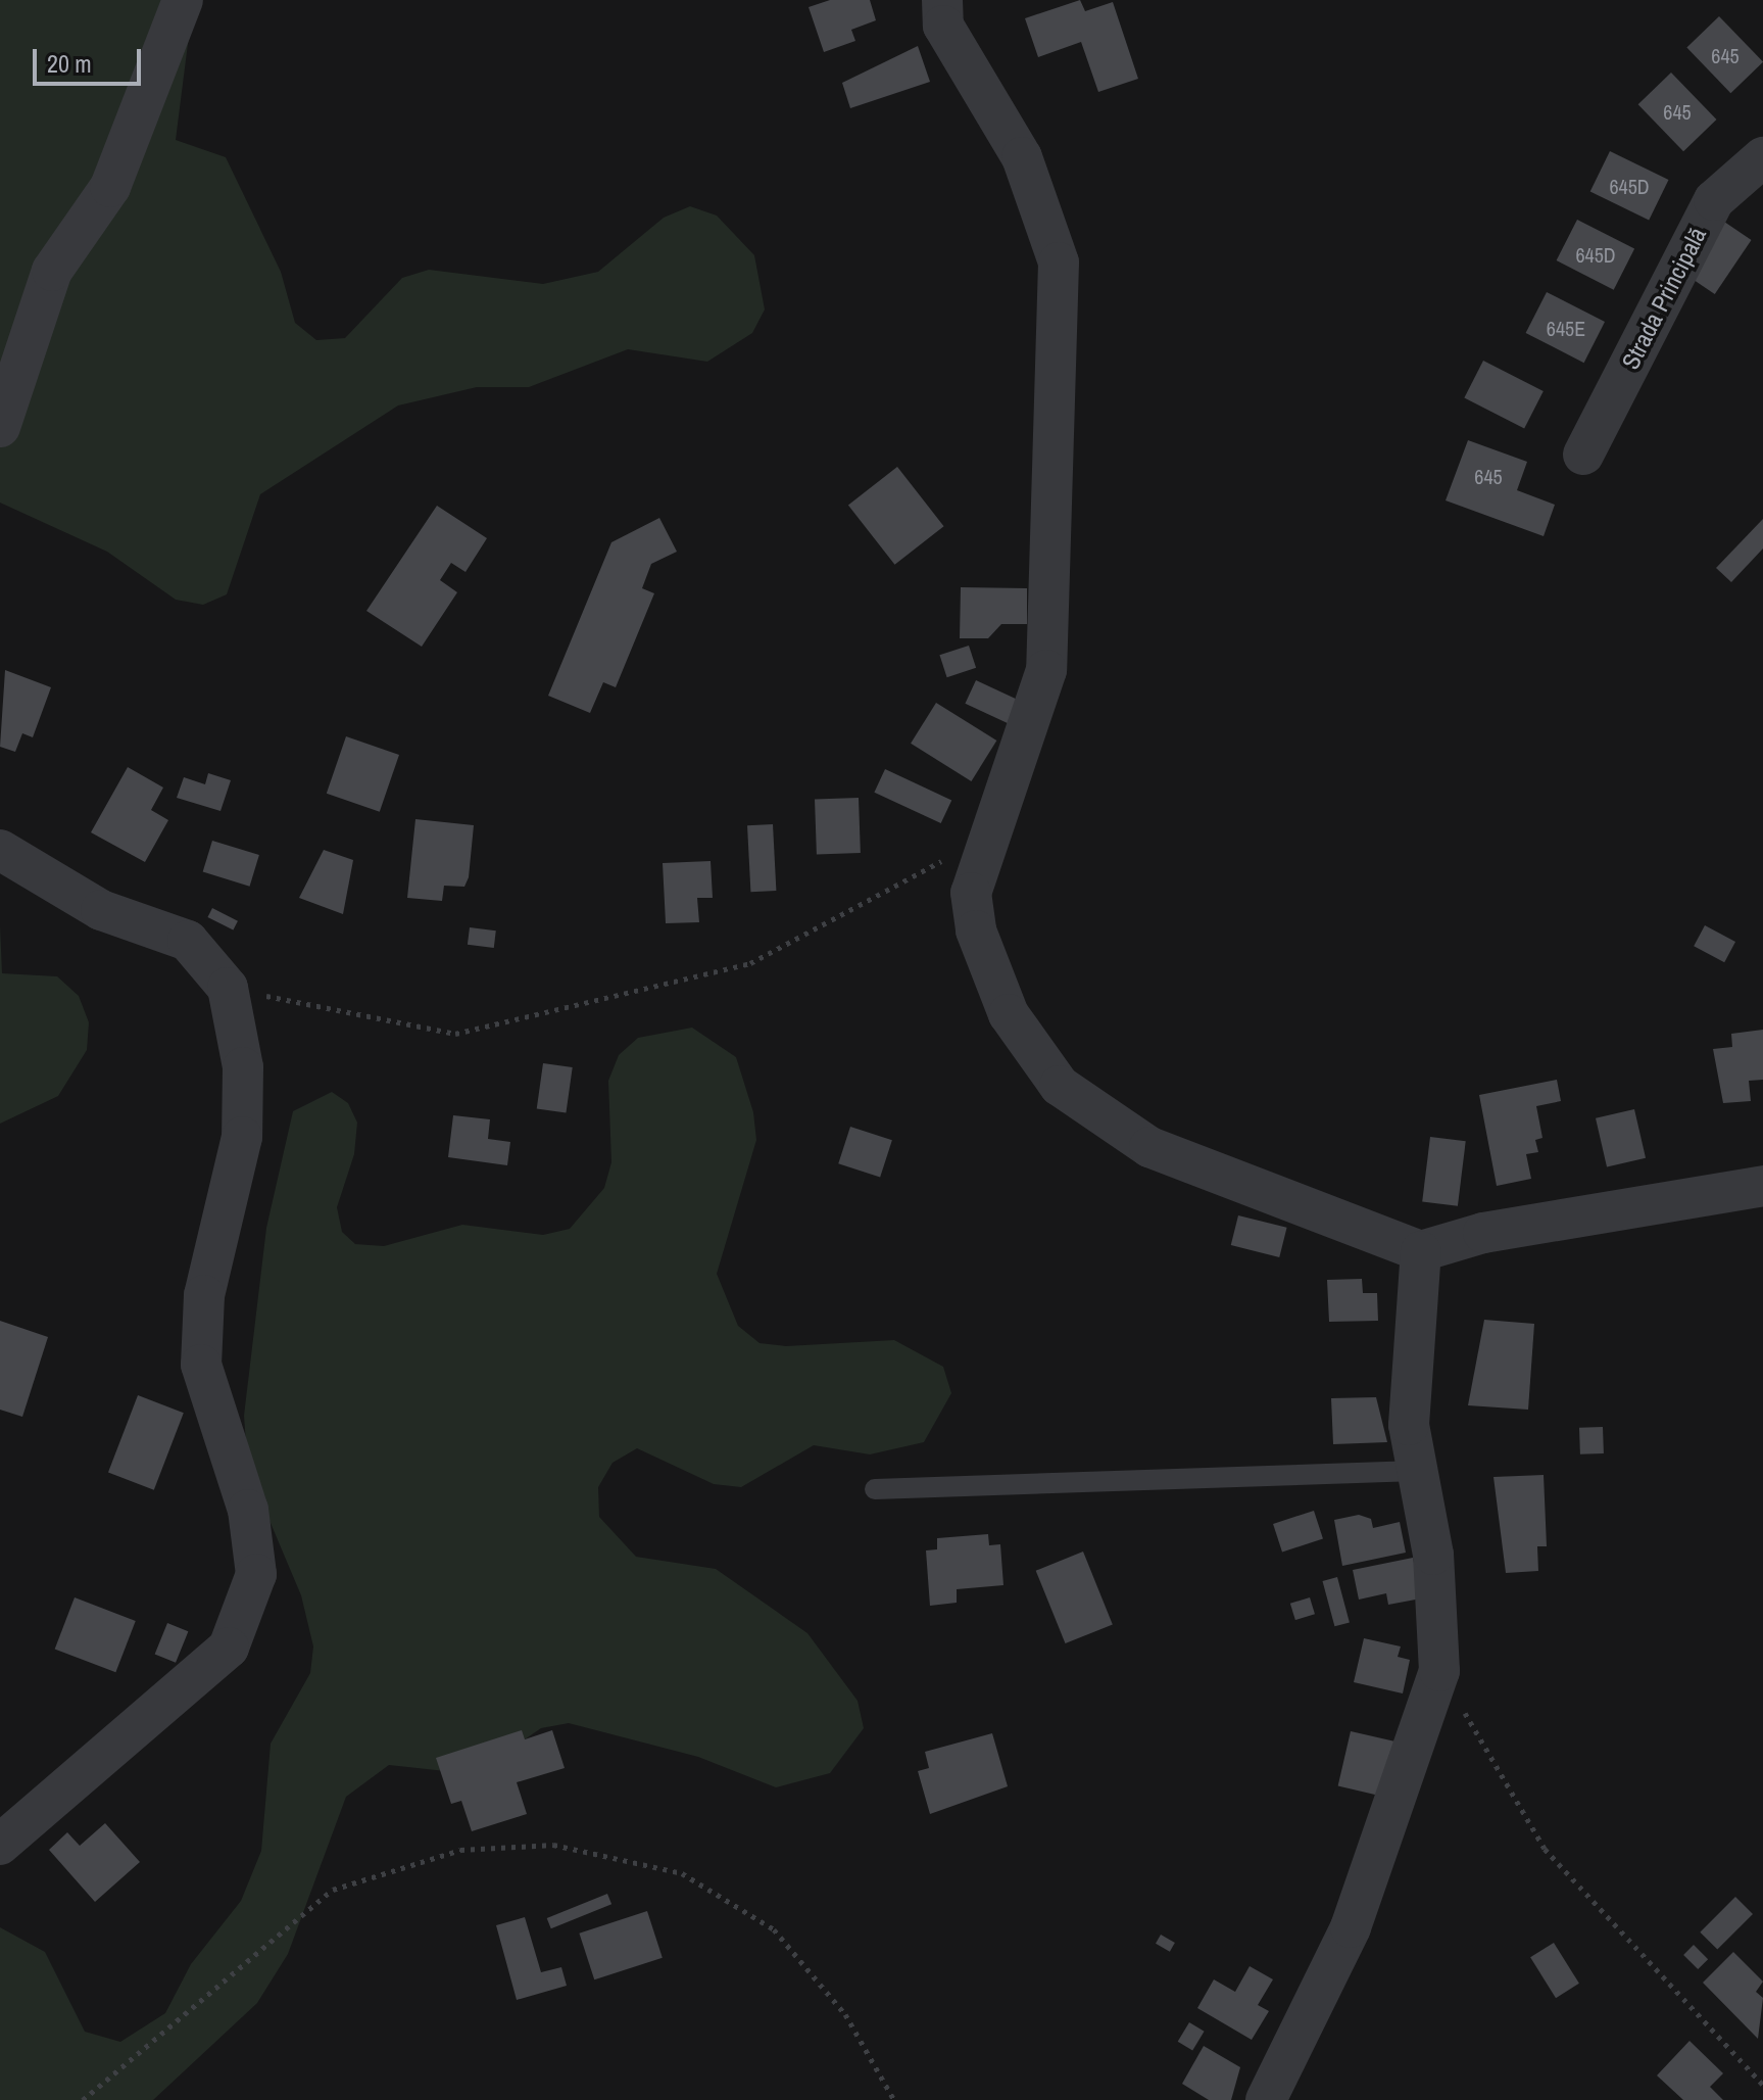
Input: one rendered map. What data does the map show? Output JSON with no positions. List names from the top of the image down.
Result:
{
  "streets": {
    "street": ["Strada Principală"]
  },
  "house_numbers": [
    "645",
    "645",
    "645D",
    "645D",
    "645E",
    "645"
  ],
  "scale_bar": "20 m"
}
